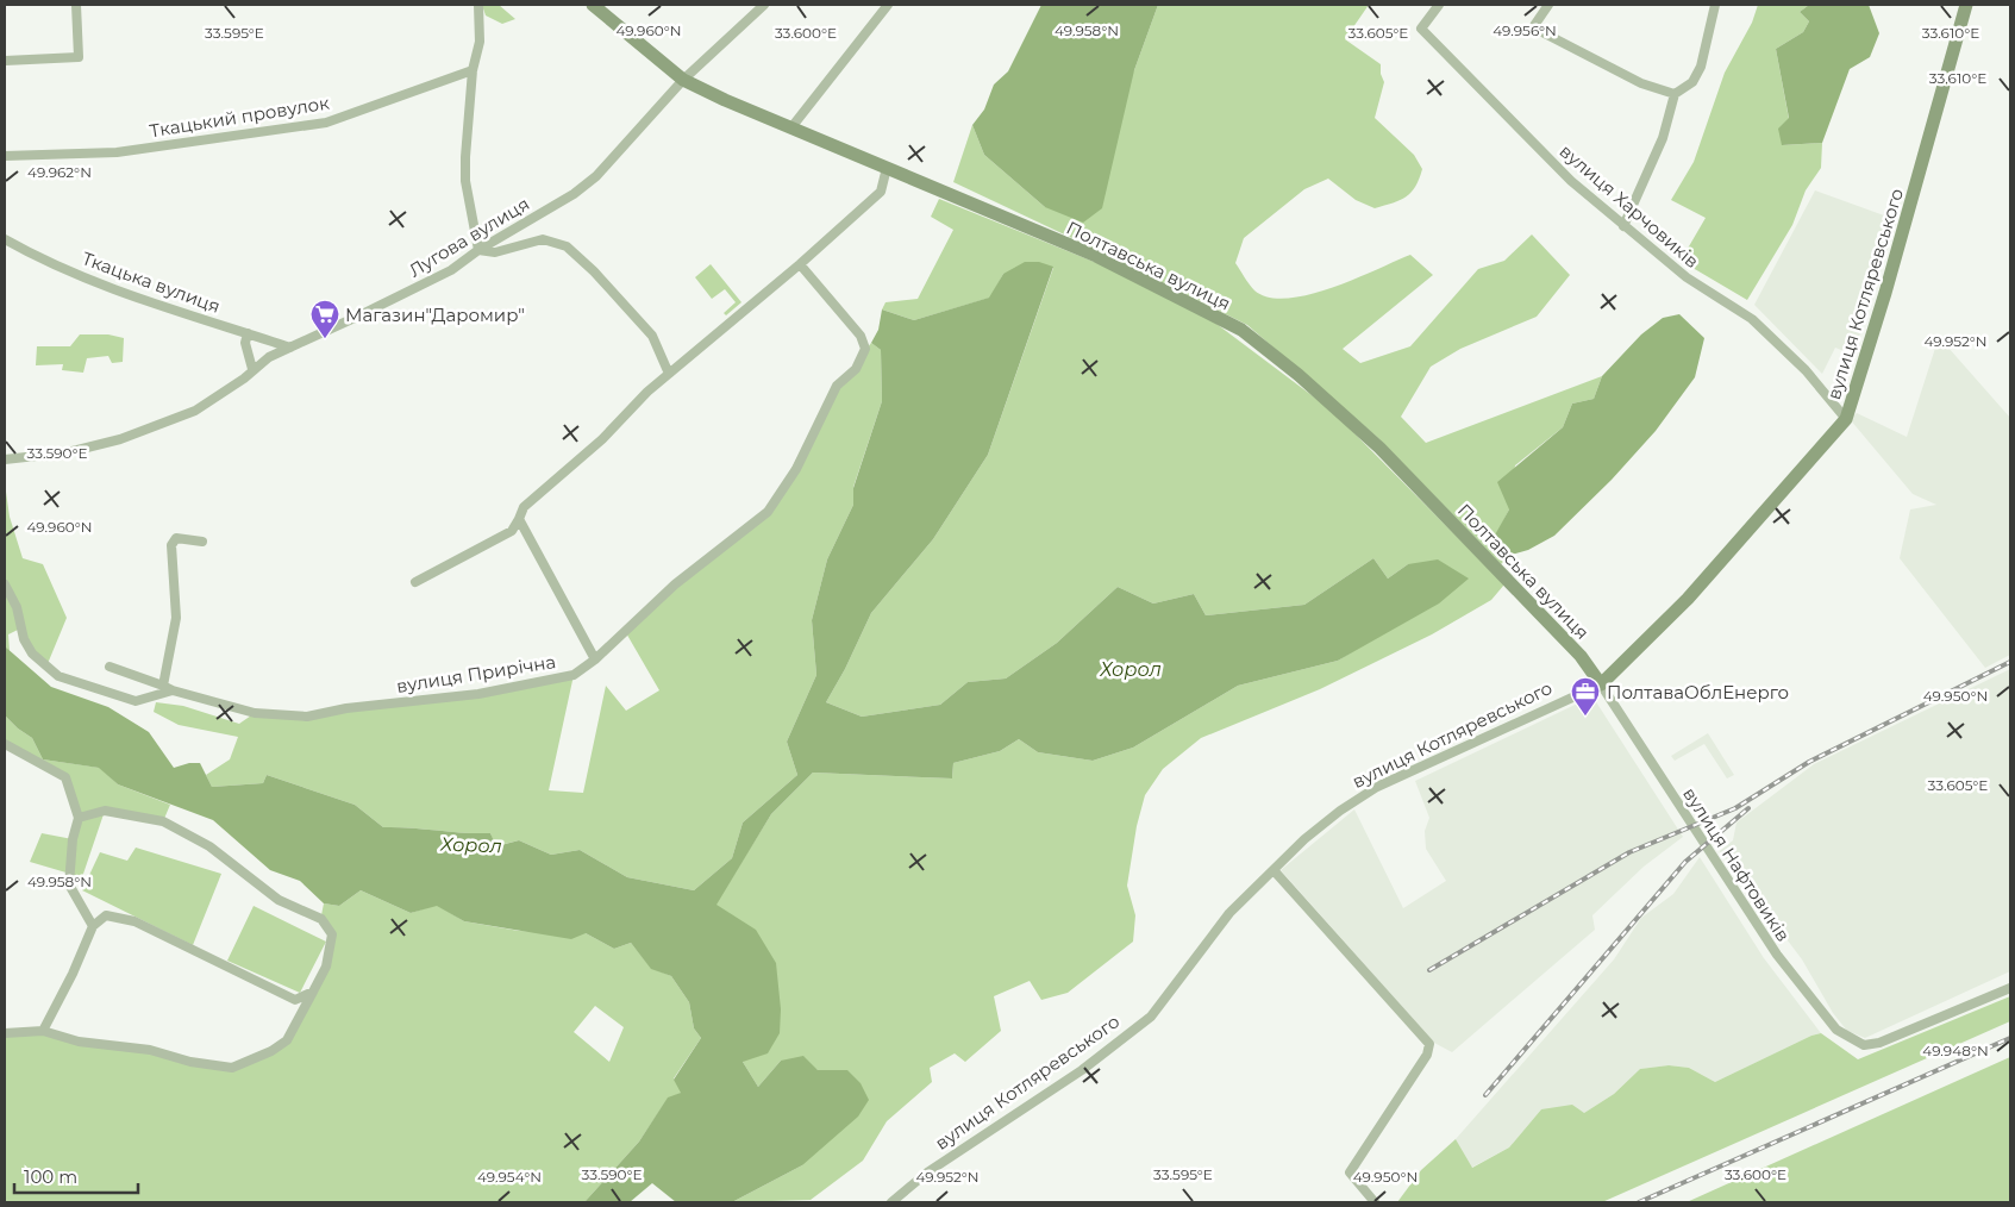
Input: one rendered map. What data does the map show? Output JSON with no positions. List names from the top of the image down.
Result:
{
  "streets": {
    "street": [
      "Ткацький провулок",
      "вулиця Харчовиків",
      "Лугова вулиця",
      "Полтавська вулиця",
      "Ткацька вулиця",
      "вулиця Котляревського",
      "вулиця Прирічна",
      "вулиця Нафтовиків"
    ]
  },
  "crossings": [
    ["вулиця Харчовиків", "вулиця Котляревського"],
    ["Лугова вулиця", "Полтавська вулиця"],
    ["Лугова вулиця", "Ткацька вулиця"],
    ["Полтавська вулиця", "вулиця Котляревського"],
    ["Полтавська вулиця", "вулиця Нафтовиків"],
    ["вулиця Котляревського", "вулиця Нафтовиків"]
  ],
  "water": ["Хорол"],
  "places": {
    "supermarket": ["Магазин\"Даромир\""],
    "office": ["ПолтаваОблЕнерго"]
  },
  "scale_bar": "100 m",
  "coordinates": [
    "49.960°N",
    "49.958°N",
    "49.956°N",
    "33.595°E",
    "33.600°E",
    "33.605°E",
    "33.610°E",
    "49.962°N",
    "49.952°N",
    "33.590°E",
    "49.950°N",
    "49.948°N",
    "49.954°N"
  ]
}
